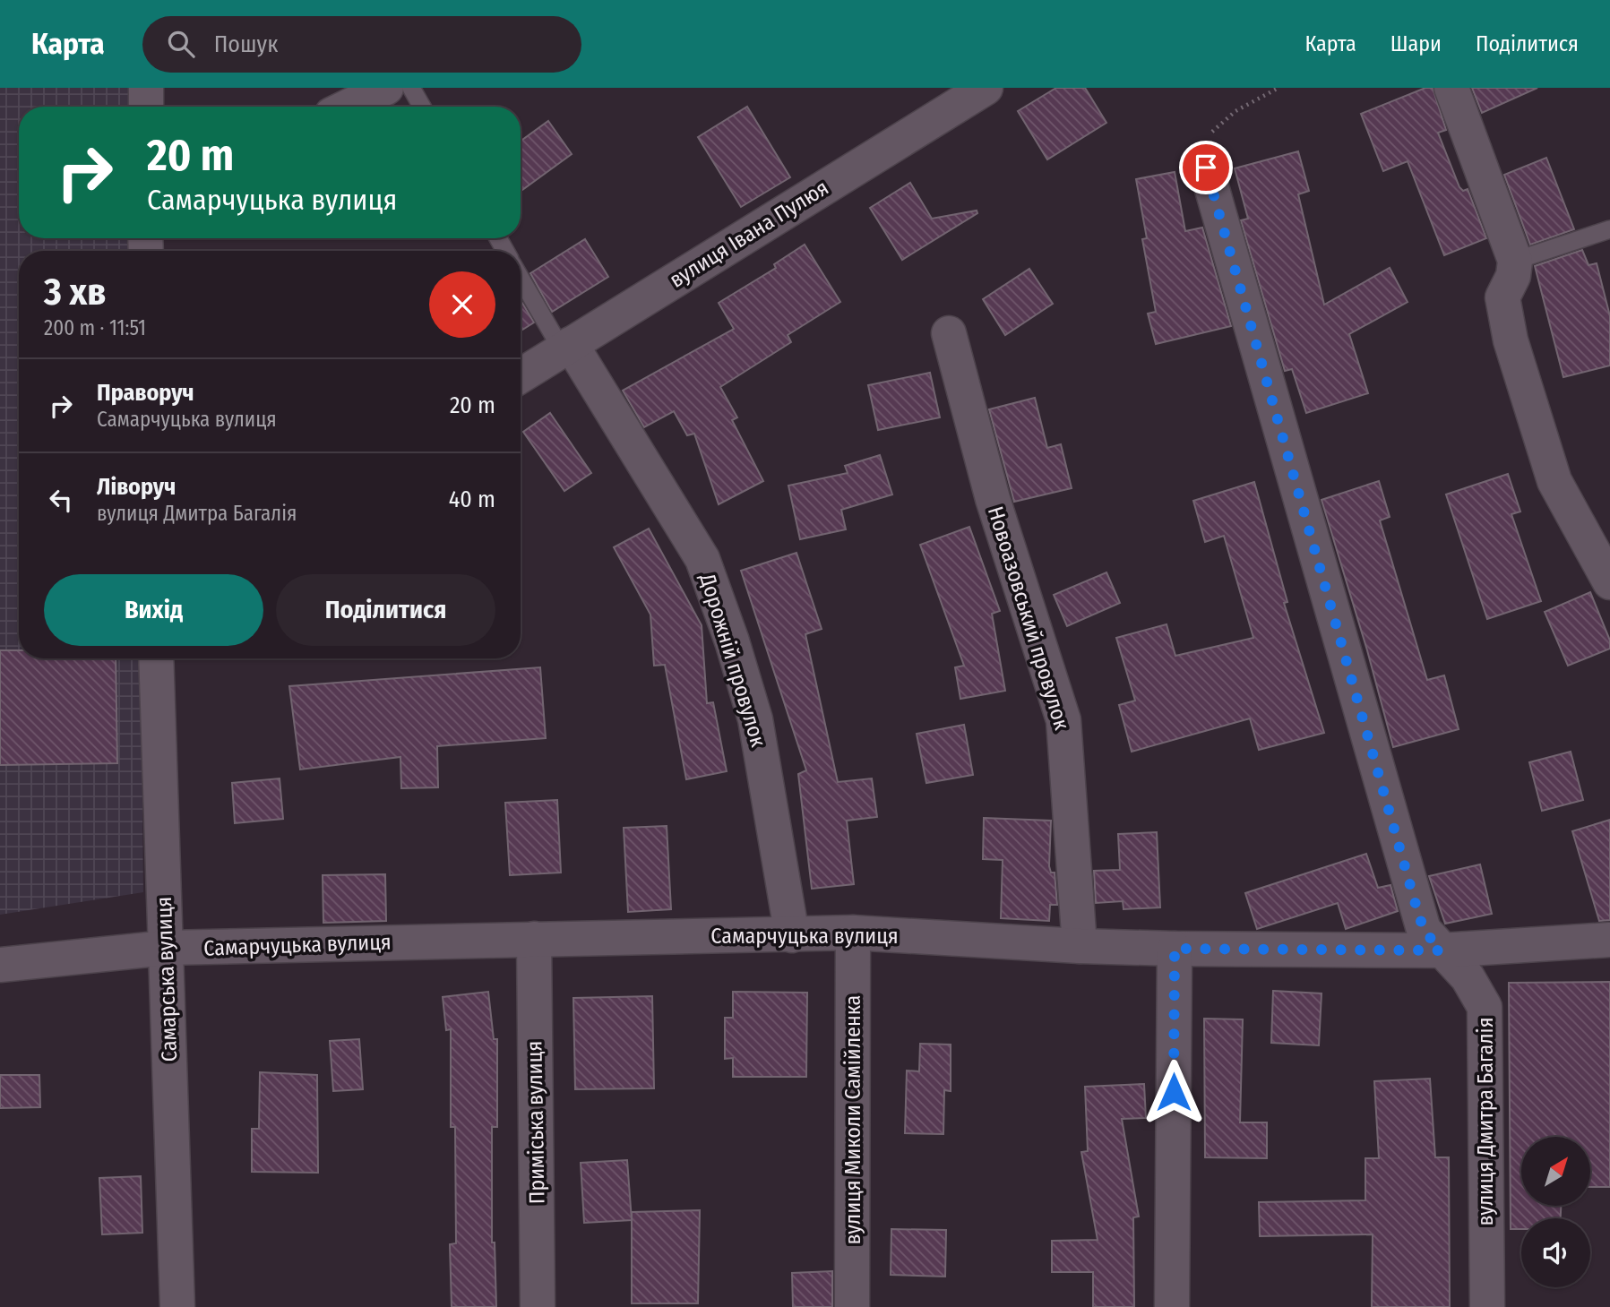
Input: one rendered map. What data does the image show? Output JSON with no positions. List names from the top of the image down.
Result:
{
  "streets": {
    "street": [
      "вулиця Івана Пулюя",
      "Новоазовський провулок",
      "Дорожній провулок",
      "Самарчуцька вулиця",
      "Самарська вулиця",
      "вулиця Миколи Самійленка",
      "вулиця Дмитра Багалія",
      "Приміська вулиця"
    ]
  },
  "crossings": [
    ["вулиця Івана Пулюя", "Дорожній провулок"],
    ["Новоазовський провулок", "Самарчуцька вулиця"],
    ["Дорожній провулок", "Самарчуцька вулиця"],
    ["Самарчуцька вулиця", "Самарська вулиця"],
    ["Самарчуцька вулиця", "вулиця Миколи Самійленка"],
    ["Самарчуцька вулиця", "вулиця Дмитра Багалія"],
    ["Самарчуцька вулиця", "Приміська вулиця"]
  ],
  "north": "top right",
  "page": {
    "header": "Карта",
    "search": "Пошук",
    "nav": ["Карта", "Шари", "Поділитися"],
    "turn": ["20 m", "Самарчуцька вулиця"],
    "heading": ["3 хв", "200 m · 11:51"],
    "list": [
      {
        "name": "Праворуч",
        "note": "Самарчуцька вулиця",
        "value": "20 m"
      },
      {
        "name": "Ліворуч",
        "note": "вулиця Дмитра Багалія",
        "value": "40 m"
      }
    ],
    "buttons": ["Вихід", "Поділитися"]
  }
}
